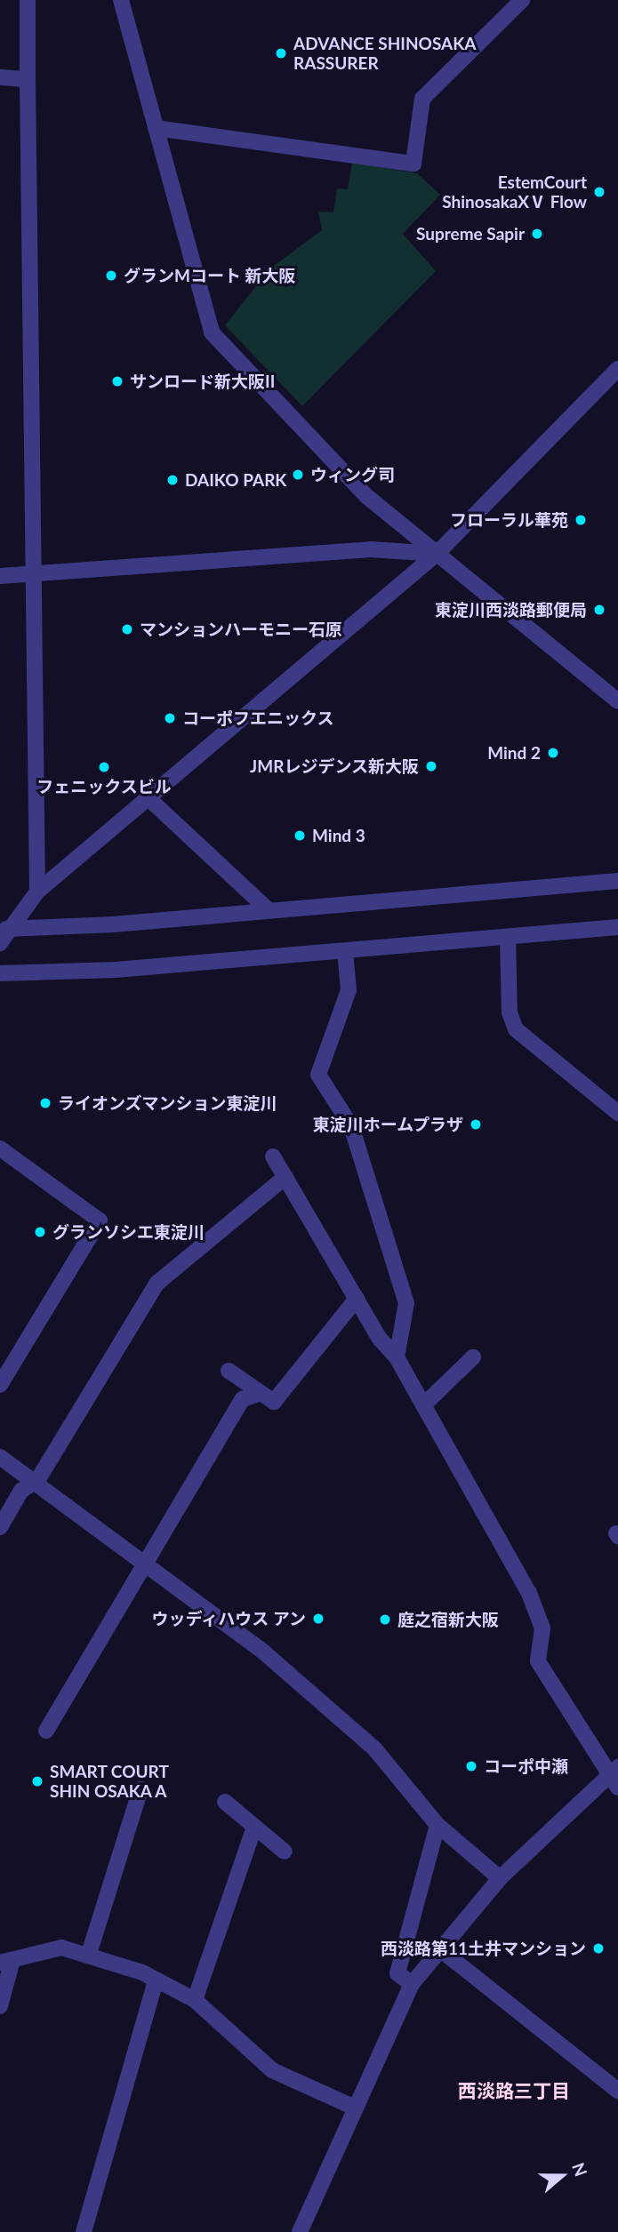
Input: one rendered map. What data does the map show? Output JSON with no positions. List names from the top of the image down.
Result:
{
  "districts": ["西淡路三丁目"],
  "places": [
    "ADVANCE SHINOSAKA RASSURER",
    "EstemCourt ShinosakaXⅤ Flow",
    "Supreme Sapir",
    "グランMコート 新大阪",
    "サンロード新大阪II",
    "ウィング司",
    "DAIKO PARK",
    "フローラル華苑",
    "東淀川西淡路郵便局",
    "マンションハーモニー石原",
    "コーポフエニックス",
    "Mind 2",
    "JMRレジデンス新大阪",
    "フェニックスビル",
    "Mind 3",
    "ライオンズマンション東淀川",
    "東淀川ホームプラザ",
    "グランソシエ東淀川",
    "ウッディハウス アン",
    "庭之宿新大阪",
    "コーポ中瀬",
    "SMART COURT SHIN OSAKA A",
    "西淡路第11土井マンション"
  ],
  "north": "right"
}
